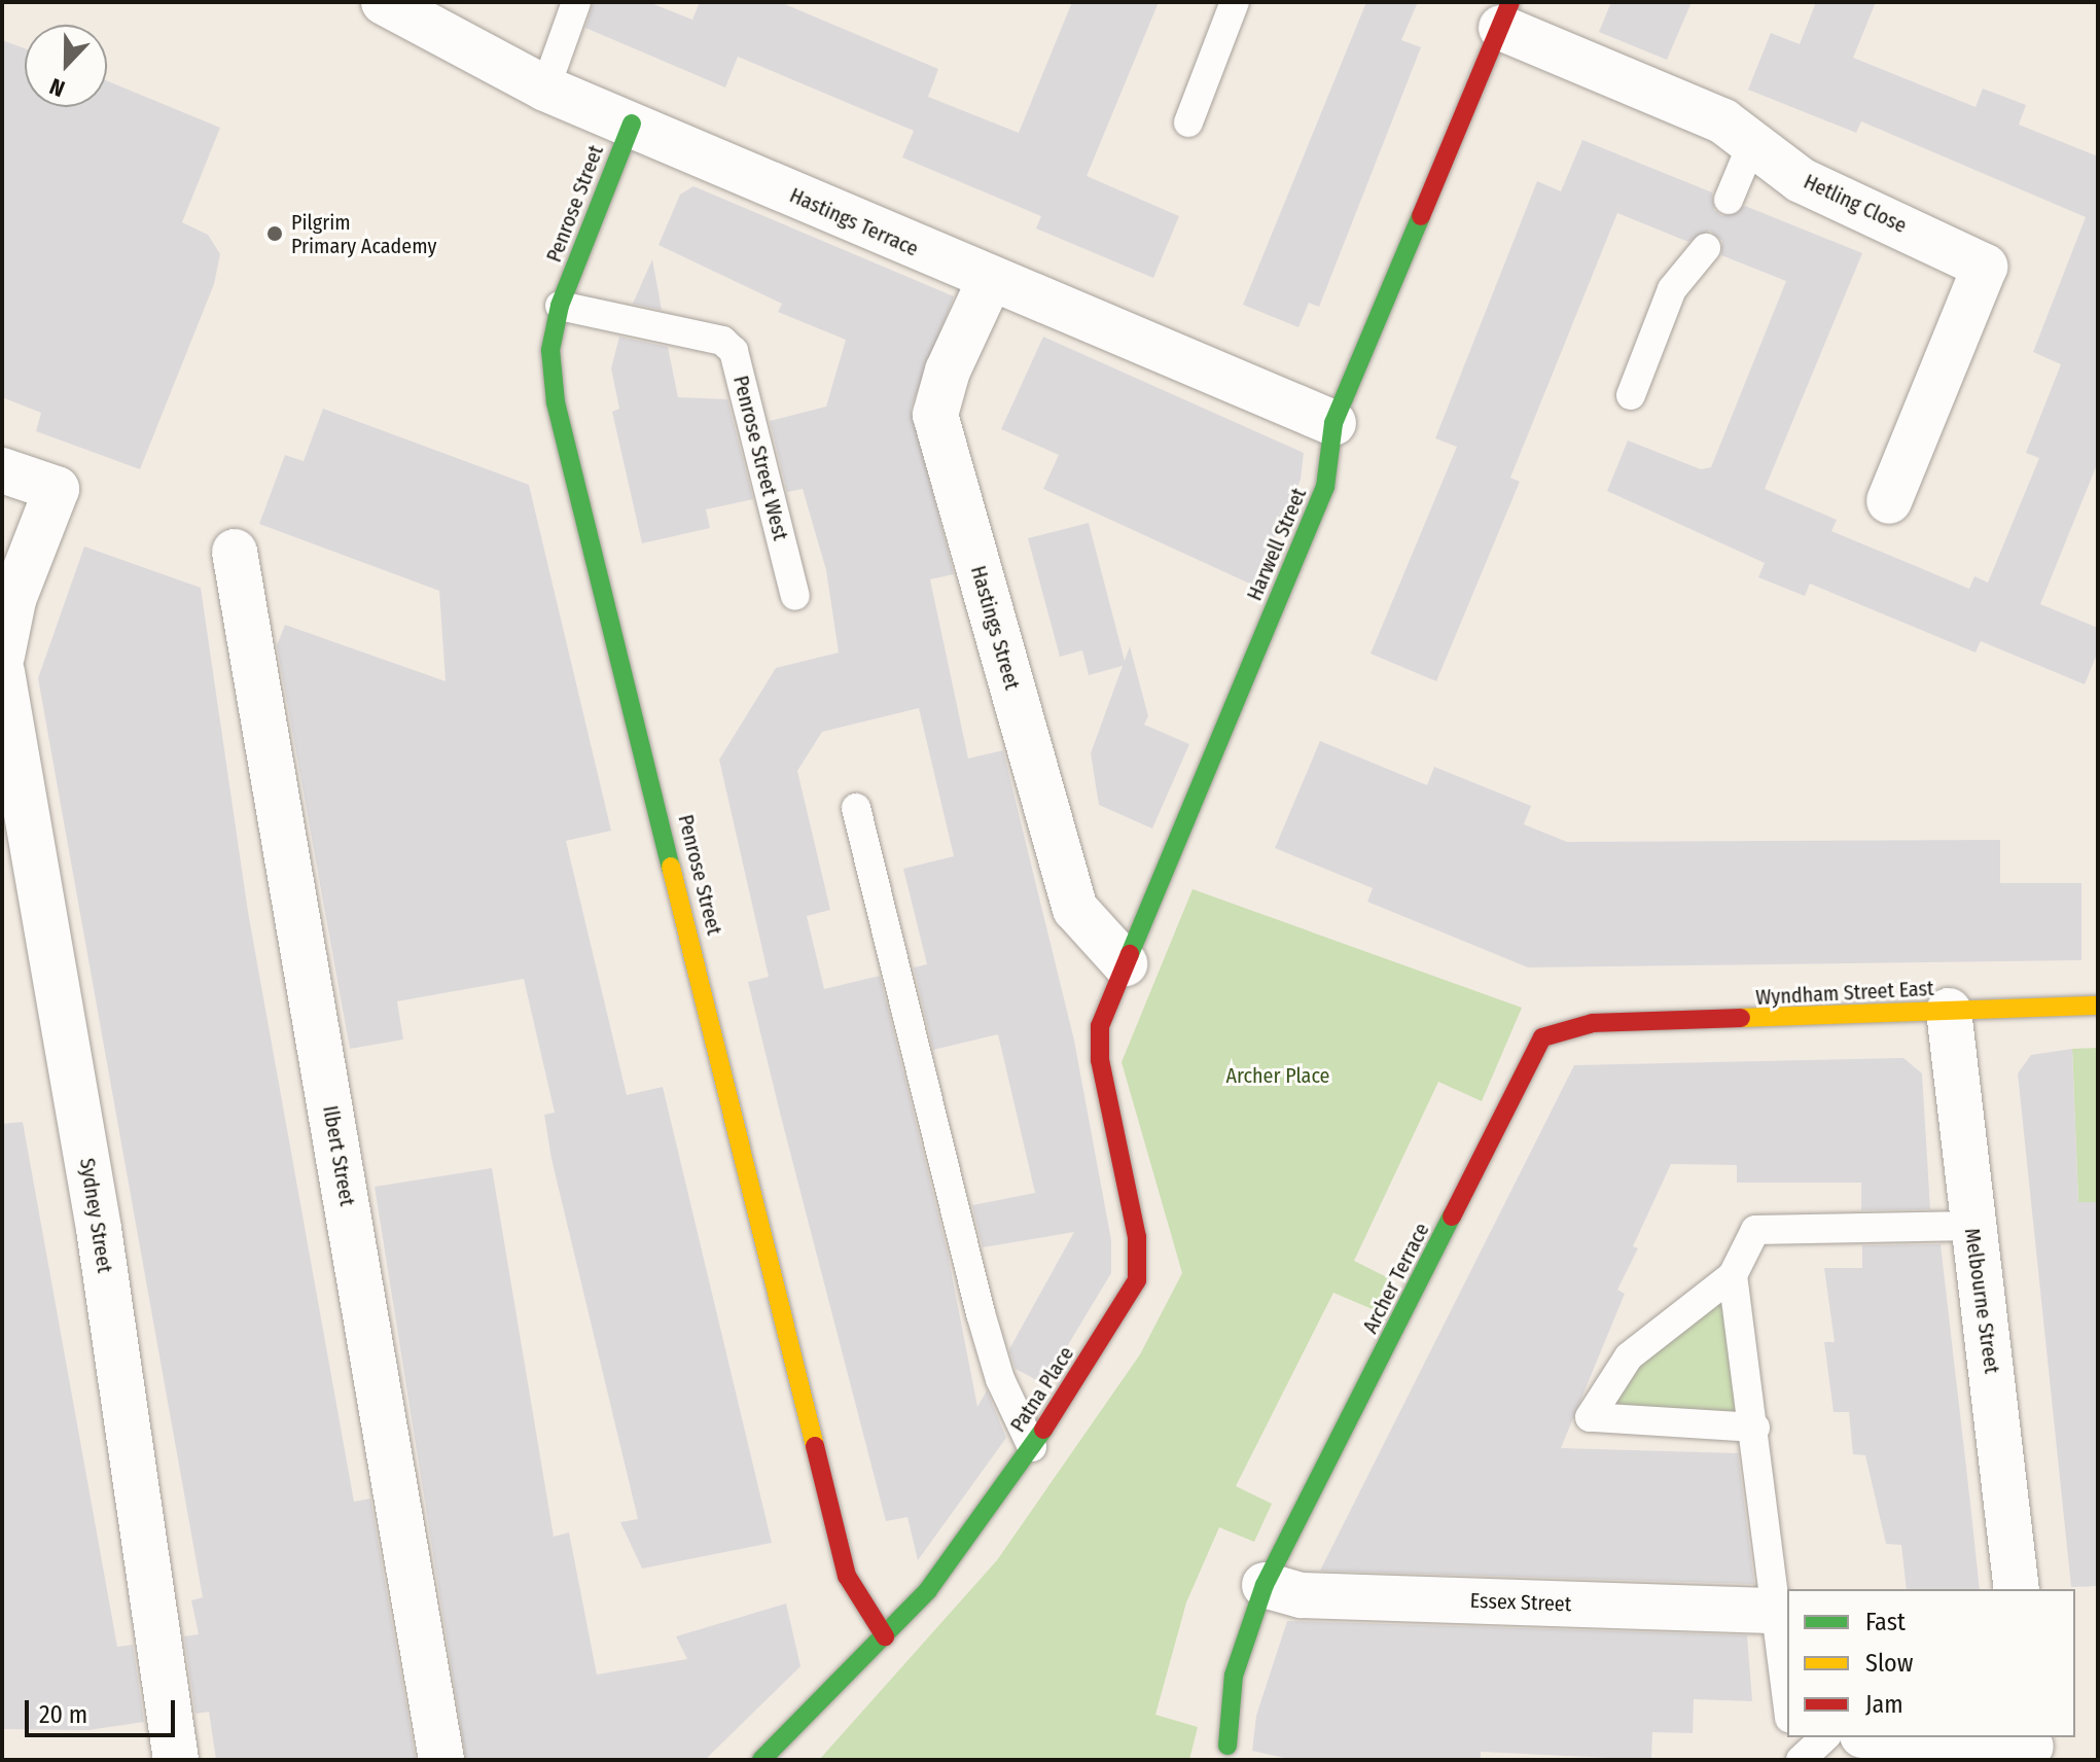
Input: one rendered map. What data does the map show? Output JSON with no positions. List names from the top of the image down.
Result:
{
  "streets": {
    "street": [
      "Penrose Street",
      "Hetling Close",
      "Hastings Terrace",
      "Harwell Street",
      "Hastings Street",
      "Wyndham Street East",
      "Ilbert Street",
      "Sydney Street",
      "Archer Terrace",
      "Melbourne Street",
      "Patna Place",
      "Essex Street"
    ],
    "lane": ["Penrose Street West"]
  },
  "crossings": [
    ["Penrose Street", "Hastings Terrace"],
    ["Penrose Street", "Penrose Street West"],
    ["Penrose Street", "Patna Place"],
    ["Hetling Close", "Harwell Street"],
    ["Hastings Terrace", "Harwell Street"],
    ["Hastings Terrace", "Hastings Street"],
    ["Harwell Street", "Hastings Street"],
    ["Harwell Street", "Patna Place"],
    ["Hastings Street", "Patna Place"],
    ["Wyndham Street East", "Archer Terrace"],
    ["Wyndham Street East", "Melbourne Street"],
    ["Archer Terrace", "Essex Street"]
  ],
  "parks": ["Archer Place"],
  "places": ["Pilgrim Primary Academy"],
  "legend": ["Fast", "Slow", "Jam"],
  "scale_bar": "20 m",
  "north": "bottom"
}
